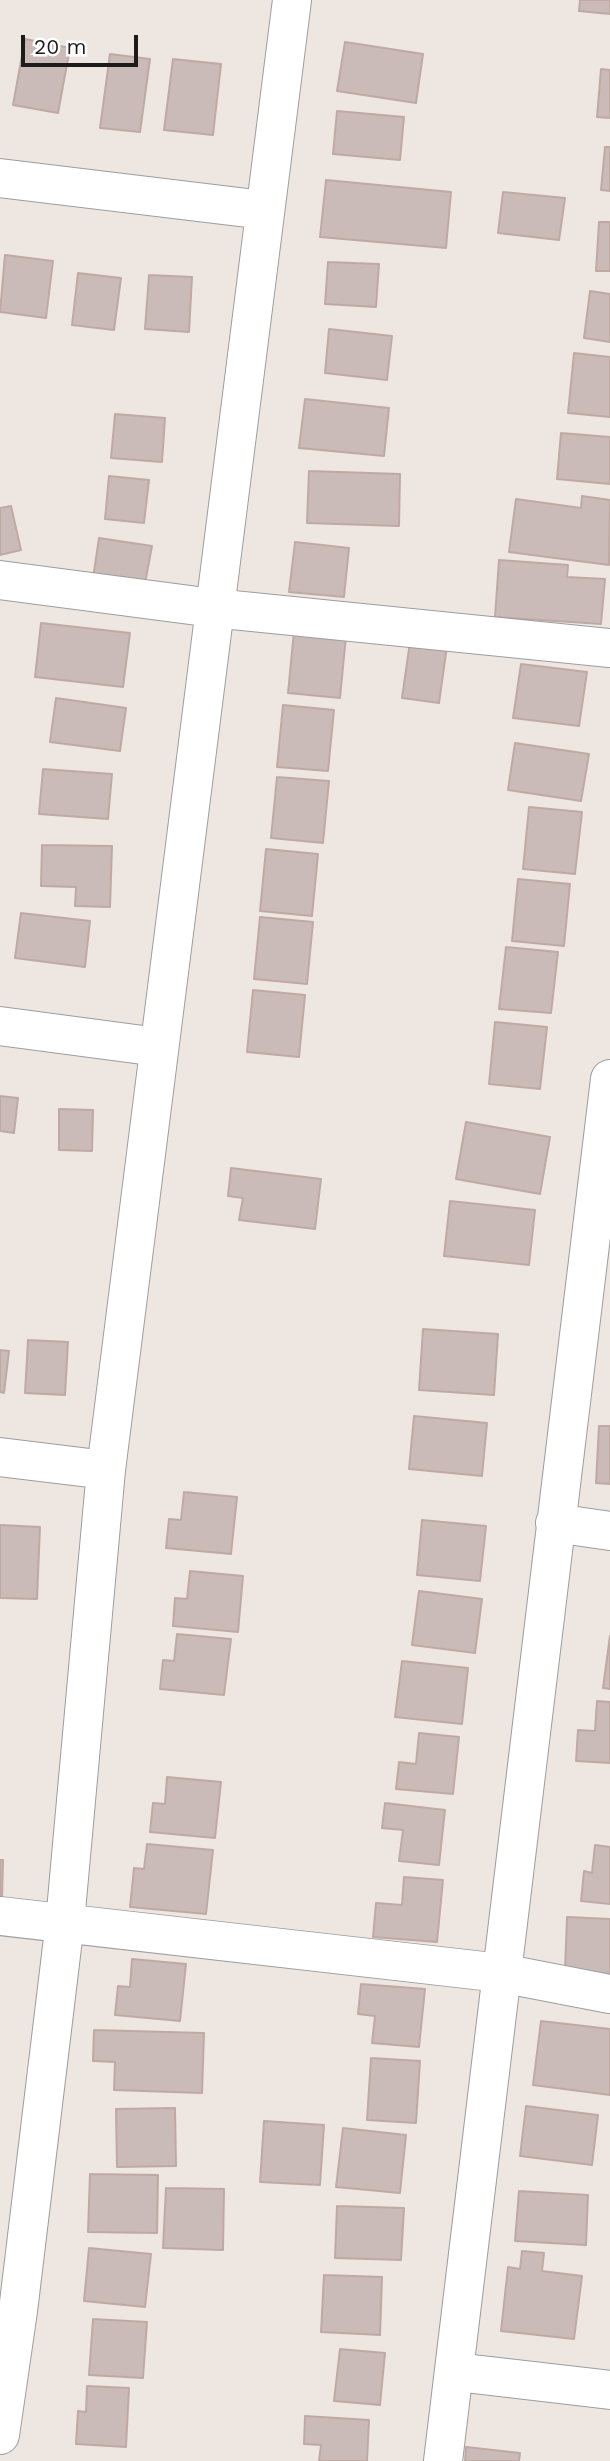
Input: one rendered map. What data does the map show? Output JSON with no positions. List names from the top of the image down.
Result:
{
  "scale_bar": "20 m"
}
